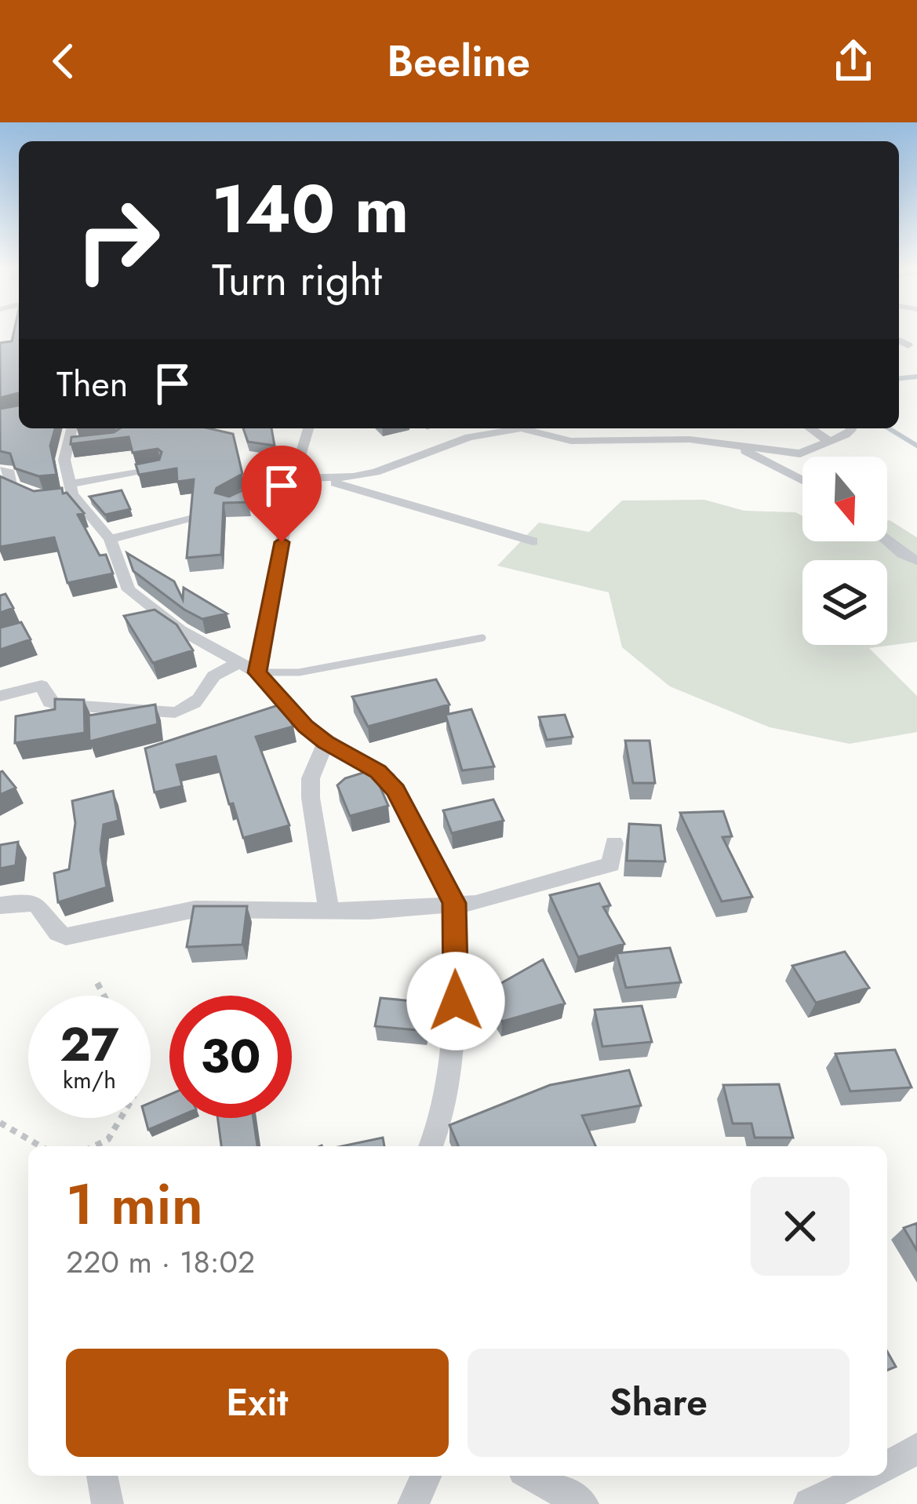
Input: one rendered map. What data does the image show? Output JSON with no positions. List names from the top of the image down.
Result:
{
  "north": "bottom",
  "page": {
    "header": "Beeline",
    "turn": ["140 m", "Turn right"],
    "then": "Then",
    "speed": "27 km/h",
    "limit": "30",
    "heading": ["1 min", "220 m · 18:02"],
    "buttons": ["Exit", "Share"]
  }
}
